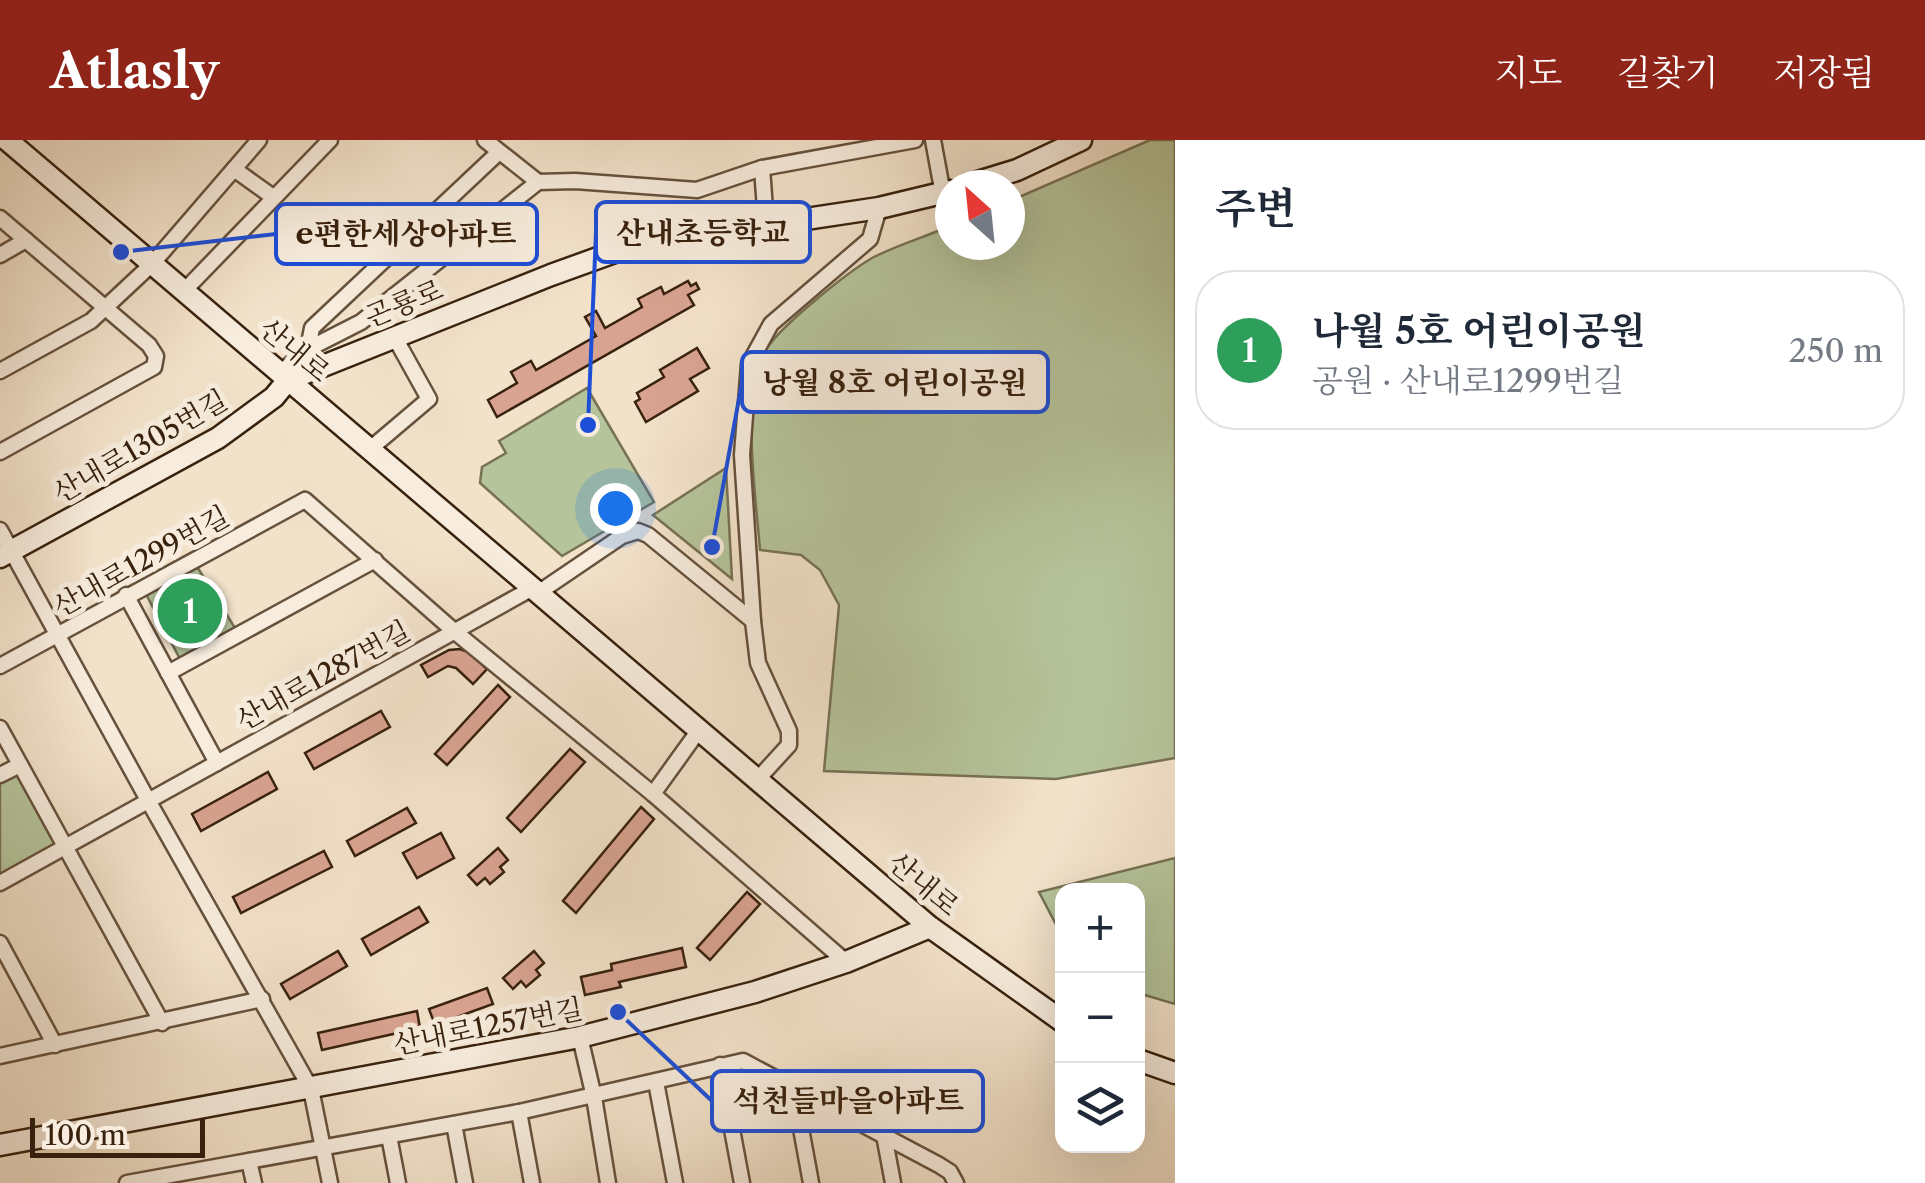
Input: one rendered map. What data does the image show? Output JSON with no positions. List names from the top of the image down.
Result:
{
  "streets": {
    "main road": [
      "곤룡로",
      "산내로",
      "산내로1305번길",
      "산내로1257번길"
    ],
    "street": ["산내로1299번길", "산내로1287번길"]
  },
  "crossings": [
    ["곤룡로", "산내로"],
    ["곤룡로", "산내로1305번길"],
    ["산내로", "산내로1305번길"],
    ["산내로", "산내로1287번길"],
    ["산내로", "산내로1257번길"],
    ["산내로1299번길", "산내로1287번길"]
  ],
  "places": [
    "e편한세상아파트",
    "산내초등학교",
    "낭월 8호 어린이공원",
    "석천들마을아파트"
  ],
  "scale_bar": "100 m",
  "north": "top left",
  "page": {
    "header": "Atlasly",
    "nav": ["지도", "길찾기", "저장됨"],
    "heading": "주변",
    "list": [
      {
        "mark": "1",
        "name": "나월 5호 어린이공원",
        "note": "공원 · 산내로1299번길",
        "value": "250 m"
      }
    ],
    "pins": "1",
    "map_buttons": ["+", "−"],
    "scale": "100 m"
  }
}
